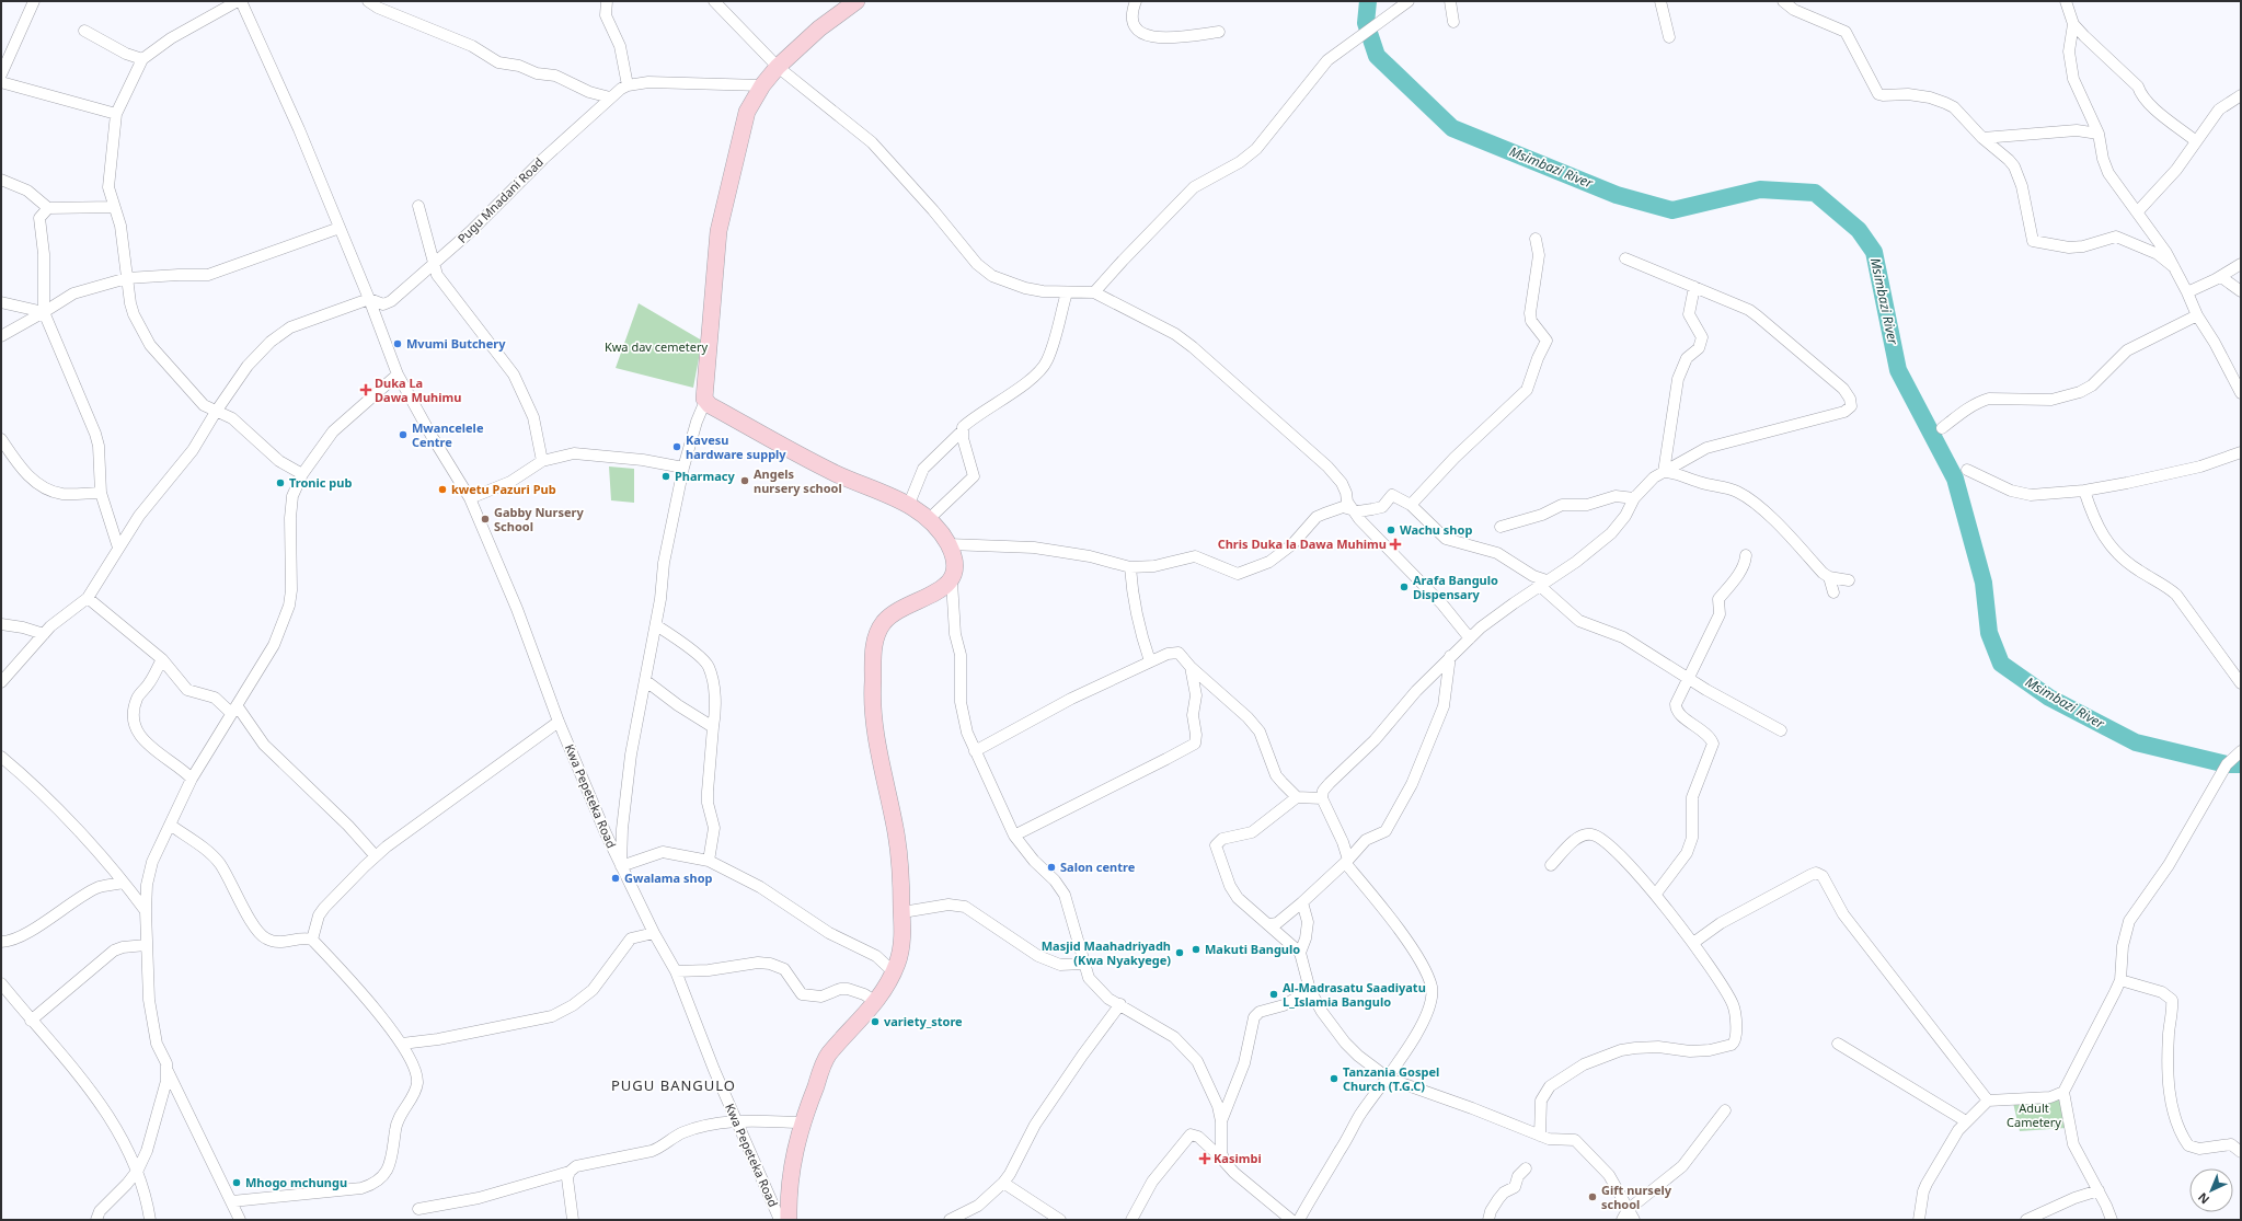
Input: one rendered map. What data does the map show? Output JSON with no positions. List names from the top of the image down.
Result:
{
  "streets": {
    "street": ["Pugu Mnadani Road", "Kwa Pepeteka Road"]
  },
  "crossings": [
    ["Pugu Mnadani Road", "Kwa Pepeteka Road"]
  ],
  "districts": ["PUGU BANGULO"],
  "water": ["Msimbazi River"],
  "parks": ["Kwa dav cemetery", "Adult Cametery"],
  "places": {
    "other": [
      "Mvumi Butchery",
      "Mwancelele Centre",
      "Kavesu hardware supply",
      "Pharmacy",
      "Angels nursery school",
      "Tronic pub",
      "kwetu Pazuri Pub",
      "Gabby Nursery School",
      "Wachu shop",
      "Arafa Bangulo Dispensary",
      "Salon centre",
      "Gwalama shop",
      "Makuti Bangulo",
      "Masjid Maahadriyadh (Kwa Nyakyege)",
      "Al-Madrasatu Saadiyatu L_Islamia Bangulo",
      "variety_store",
      "Tanzania Gospel Church (T.G.C)",
      "Mhogo mchungu",
      "Gift nursely school"
    ],
    "health": ["Duka La Dawa Muhimu", "Chris Duka la Dawa Muhimu", "Kasimbi"]
  },
  "north": "bottom left"
}
